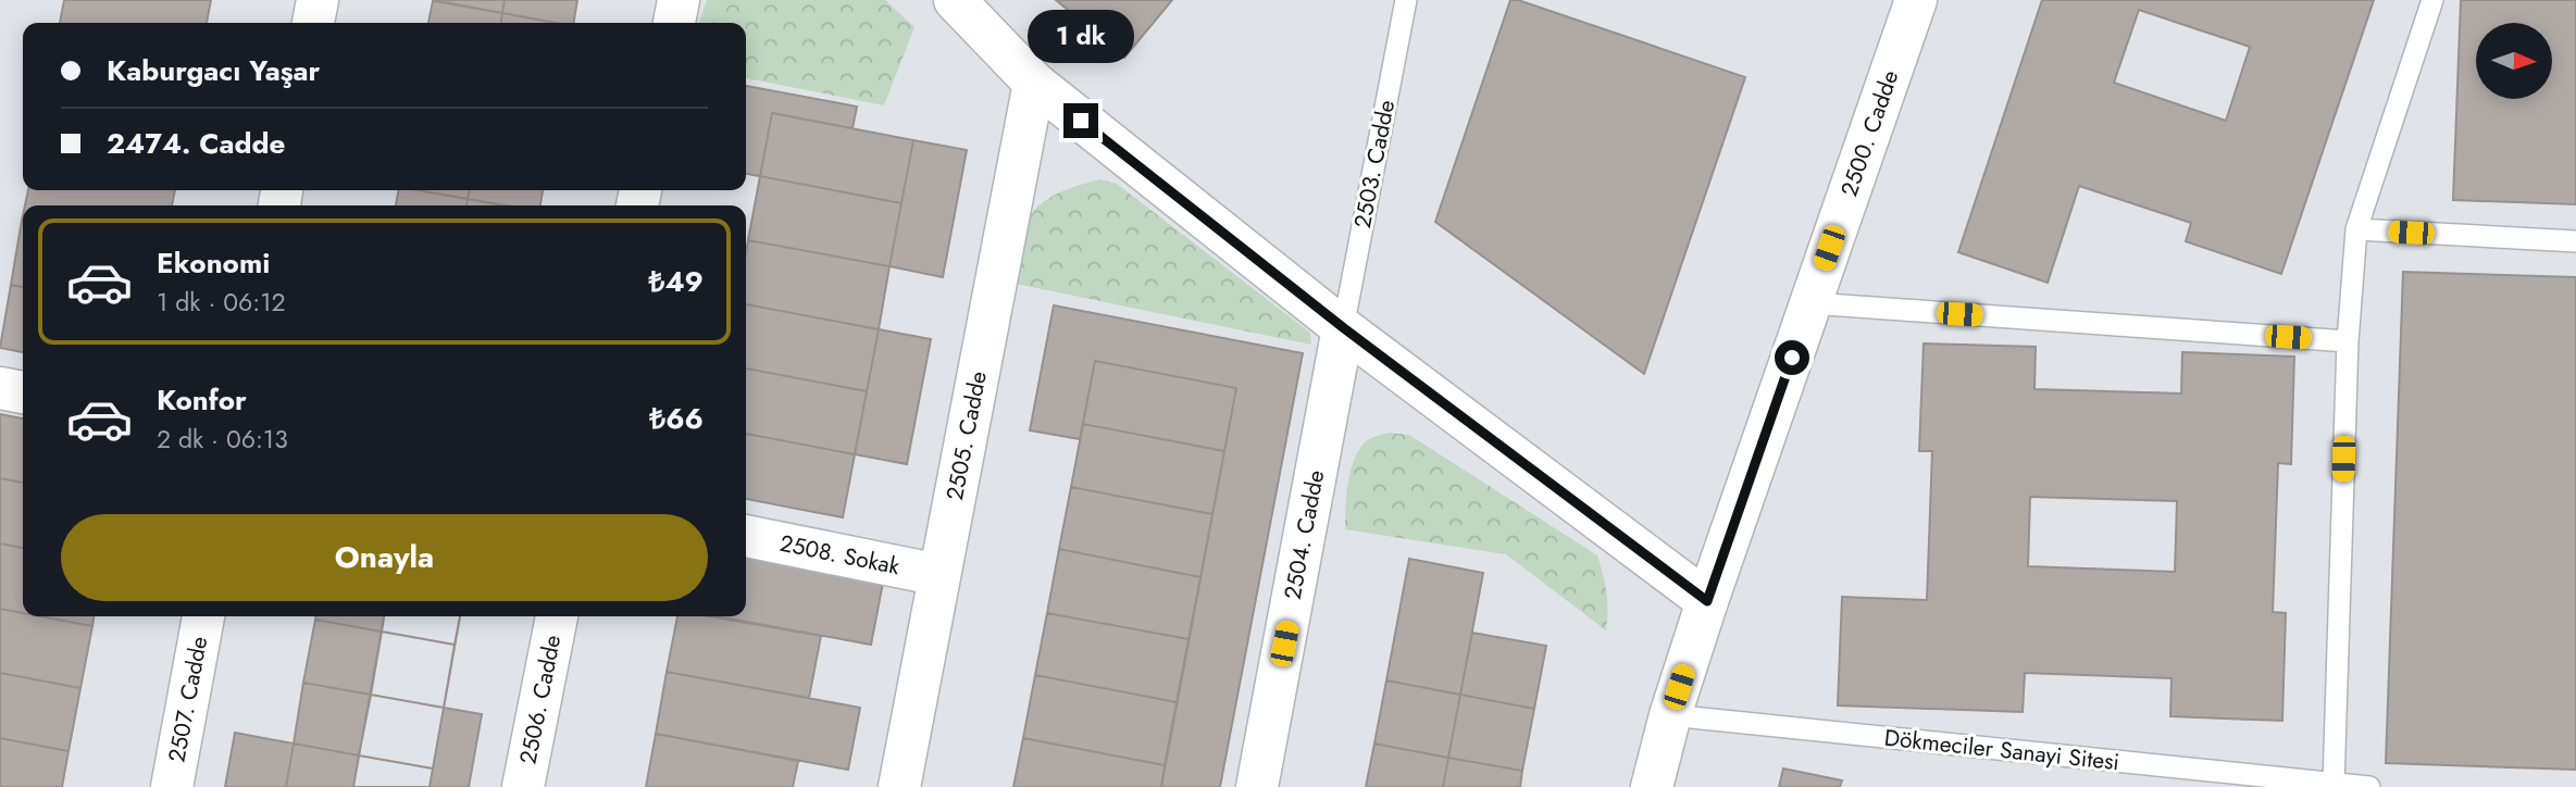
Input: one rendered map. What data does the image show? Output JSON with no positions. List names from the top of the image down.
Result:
{
  "streets": {
    "street": [
      "2500. Cadde",
      "2505. Cadde",
      "2504. Cadde",
      "2508. Sokak",
      "2507. Cadde",
      "2506. Cadde"
    ],
    "lane": ["2503. Cadde", "Dökmeciler Sanayi Sitesi"]
  },
  "crossings": [
    ["2500. Cadde", "Dökmeciler Sanayi Sitesi"],
    ["2503. Cadde", "2504. Cadde"],
    ["2505. Cadde", "2508. Sokak"]
  ],
  "north": "right",
  "page": {
    "bubble": "1 dk",
    "banner": ["Kaburgacı Yaşar", "2474. Cadde"],
    "list": [
      {
        "name": "Ekonomi",
        "note": "1 dk · 06:12",
        "value": "₺49"
      },
      {
        "name": "Konfor",
        "note": "2 dk · 06:13",
        "value": "₺66"
      }
    ],
    "buttons": "Onayla"
  }
}
